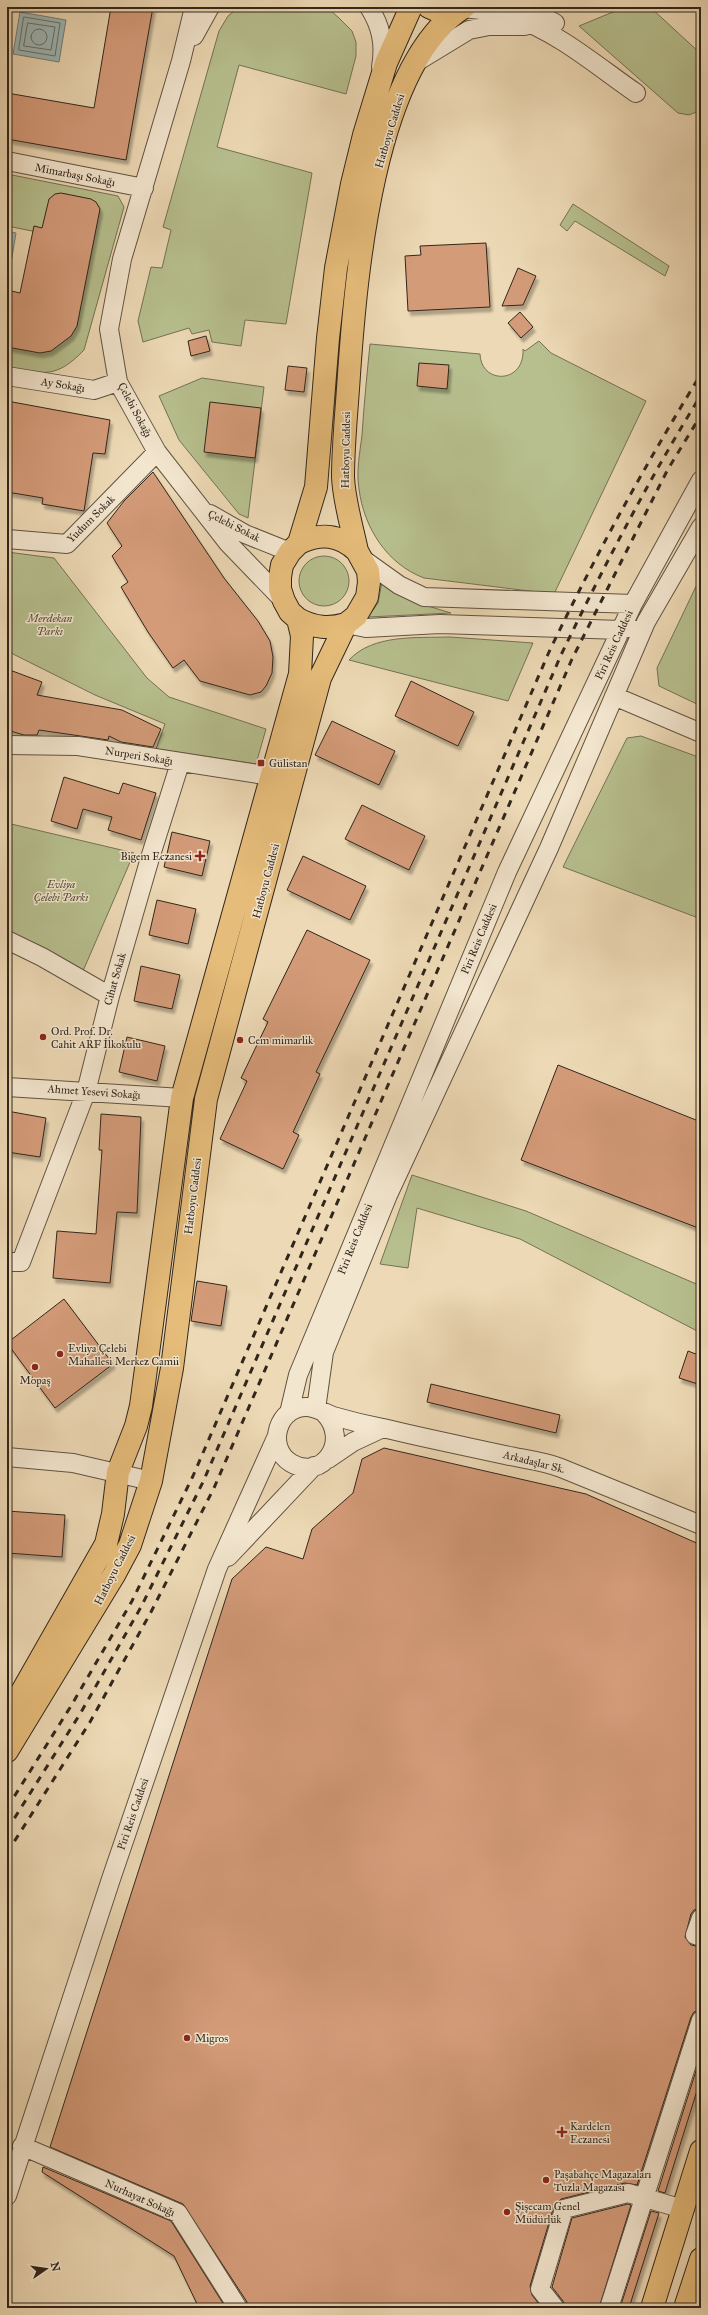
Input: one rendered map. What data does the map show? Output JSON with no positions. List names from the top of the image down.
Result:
{
  "streets": {
    "main road": ["Hatboyu Caddesi"],
    "street": [
      "Mimarbaşı Sokağı",
      "Ay Sokağı",
      "Çelebi Sokağı",
      "Yudum Sokak",
      "Çelebi Sokak",
      "Piri Reis Caddesi",
      "Nurperi Sokağı",
      "Cihat Sokak",
      "Ahmet Yesevi Sokağı",
      "Arkadaşlar Sk.",
      "Nurhayat Sokağı"
    ]
  },
  "crossings": [
    ["Hatboyu Caddesi", "Çelebi Sokağı"],
    ["Hatboyu Caddesi", "Çelebi Sokak"],
    ["Hatboyu Caddesi", "Nurperi Sokağı"],
    ["Hatboyu Caddesi", "Ahmet Yesevi Sokağı"],
    ["Mimarbaşı Sokağı", "Çelebi Sokağı"],
    ["Ay Sokağı", "Çelebi Sokağı"],
    ["Çelebi Sokağı", "Yudum Sokak"],
    ["Çelebi Sokağı", "Çelebi Sokak"],
    ["Piri Reis Caddesi", "Arkadaşlar Sk."],
    ["Piri Reis Caddesi", "Nurhayat Sokağı"],
    ["Nurperi Sokağı", "Cihat Sokak"],
    ["Cihat Sokak", "Ahmet Yesevi Sokağı"]
  ],
  "parks": ["Merdekan Parkı", "Evliya Çelebi Parkı"],
  "places": {
    "transit": ["Gülistan"],
    "health": ["Bigem Eczanesi", "Kardelen Eczanesi"],
    "other": [
      "Ord. Prof. Dr. Cahit ARF İlkokulu",
      "Cem mimarlik",
      "Evliya Çelebi Mahallesi Merkez Camii",
      "Mopaş",
      "Migros",
      "Paşabahçe Magazaları Tuzla Magazası",
      "Şişecam Genel Müdürlük"
    ]
  },
  "north": "right"
}
